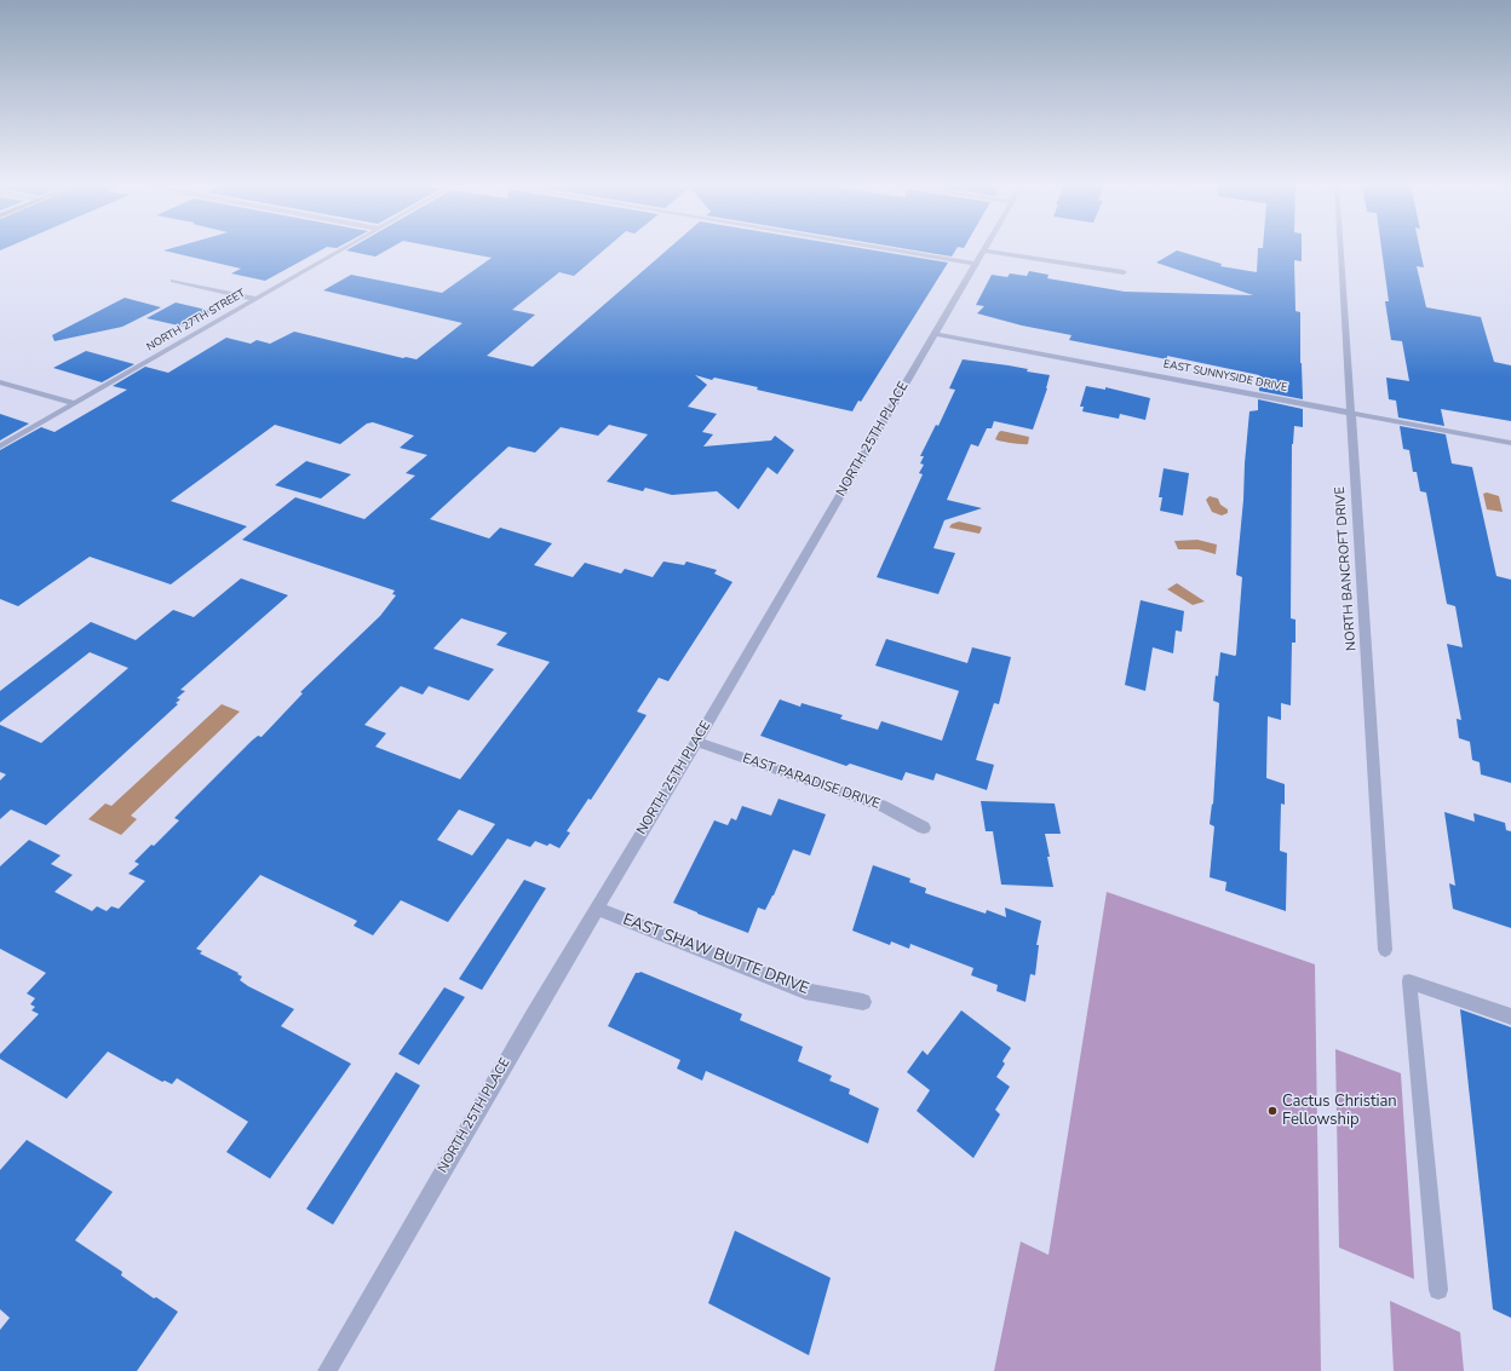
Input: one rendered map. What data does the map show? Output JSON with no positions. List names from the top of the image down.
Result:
{
  "streets": {
    "street": [
      "NORTH 27TH STREET",
      "EAST SUNNYSIDE DRIVE",
      "NORTH 25TH PLACE",
      "NORTH BANCROFT DRIVE",
      "EAST PARADISE DRIVE",
      "EAST SHAW BUTTE DRIVE"
    ]
  },
  "crossings": [
    ["EAST SUNNYSIDE DRIVE", "NORTH 25TH PLACE"],
    ["EAST SUNNYSIDE DRIVE", "NORTH BANCROFT DRIVE"],
    ["NORTH 25TH PLACE", "EAST PARADISE DRIVE"],
    ["NORTH 25TH PLACE", "EAST SHAW BUTTE DRIVE"]
  ],
  "places": ["Cactus Christian Fellowship"]
}
